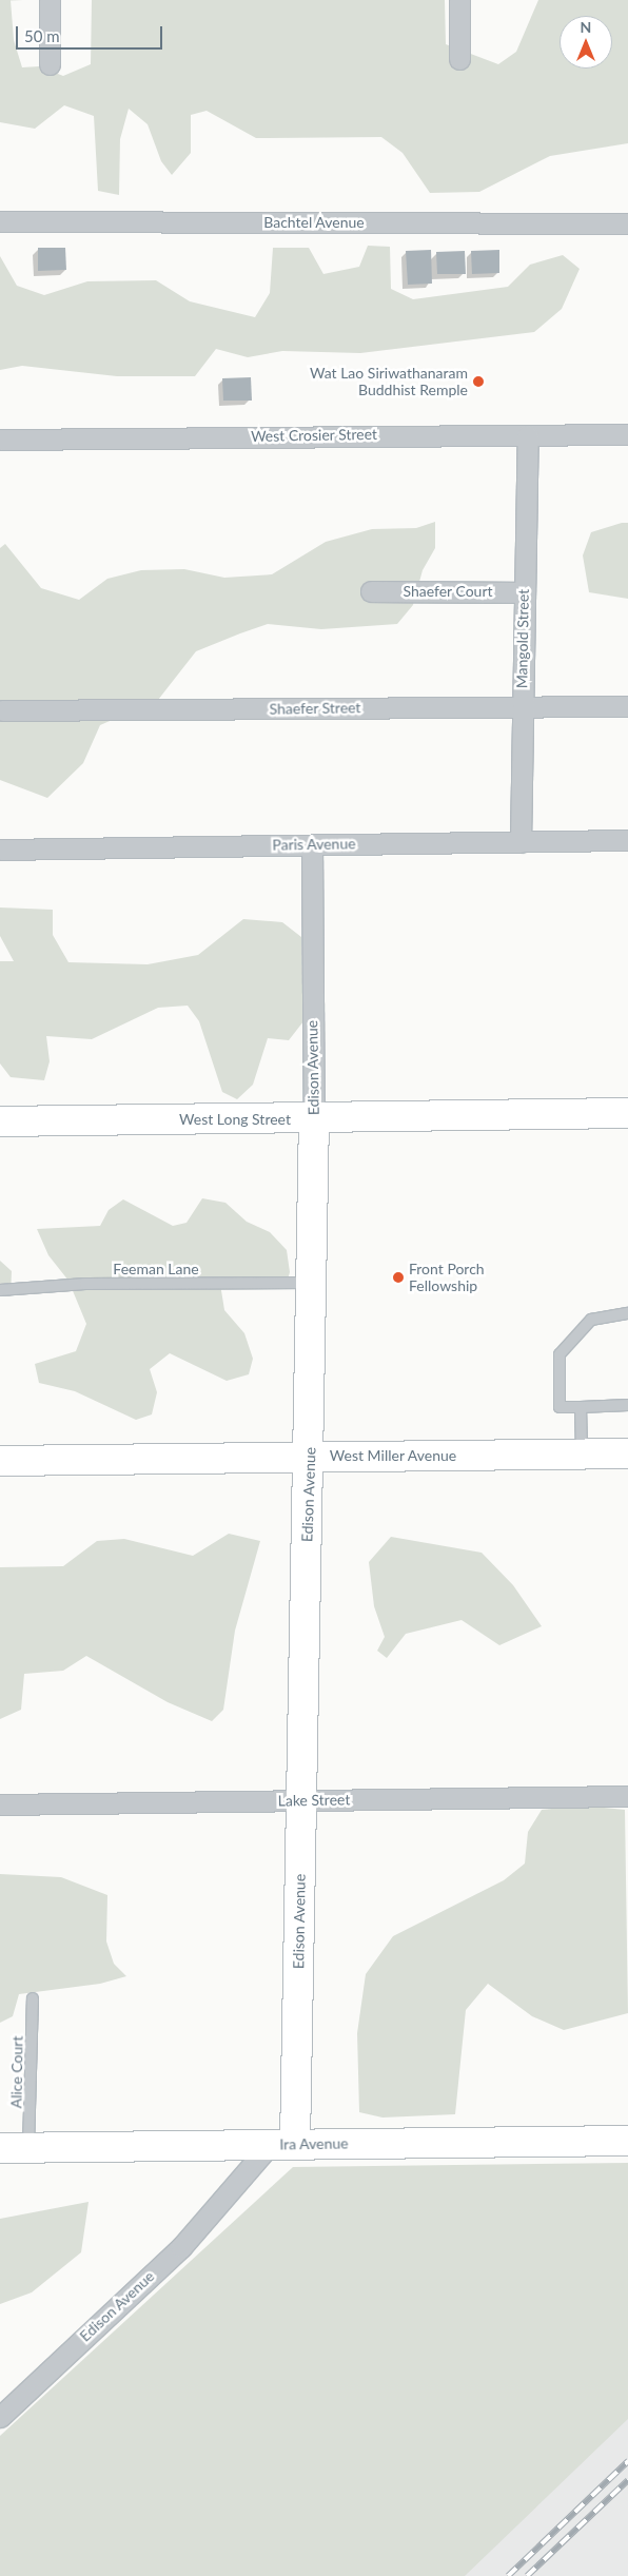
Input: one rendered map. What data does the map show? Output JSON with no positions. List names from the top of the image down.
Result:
{
  "streets": {
    "main road": [
      "Edison Avenue",
      "West Long Street",
      "West Miller Avenue",
      "Ira Avenue"
    ],
    "street": [
      "Bachtel Avenue",
      "West Crosier Street",
      "Shaefer Court",
      "Mangold Street",
      "Shaefer Street",
      "Paris Avenue",
      "Lake Street"
    ],
    "lane": ["Feeman Lane", "Alice Court"]
  },
  "crossings": [
    ["West Crosier Street", "Mangold Street"],
    ["Shaefer Court", "Mangold Street"],
    ["Mangold Street", "Shaefer Street"],
    ["Mangold Street", "Paris Avenue"],
    ["Paris Avenue", "Edison Avenue"],
    ["Edison Avenue", "West Long Street"],
    ["Edison Avenue", "Feeman Lane"],
    ["Edison Avenue", "West Miller Avenue"],
    ["Edison Avenue", "Lake Street"],
    ["Edison Avenue", "Ira Avenue"],
    ["Alice Court", "Ira Avenue"]
  ],
  "places": ["Wat Lao Siriwathanaram Buddhist Remple", "Front Porch Fellowship"],
  "scale_bar": "50 m",
  "north": "top"
}
